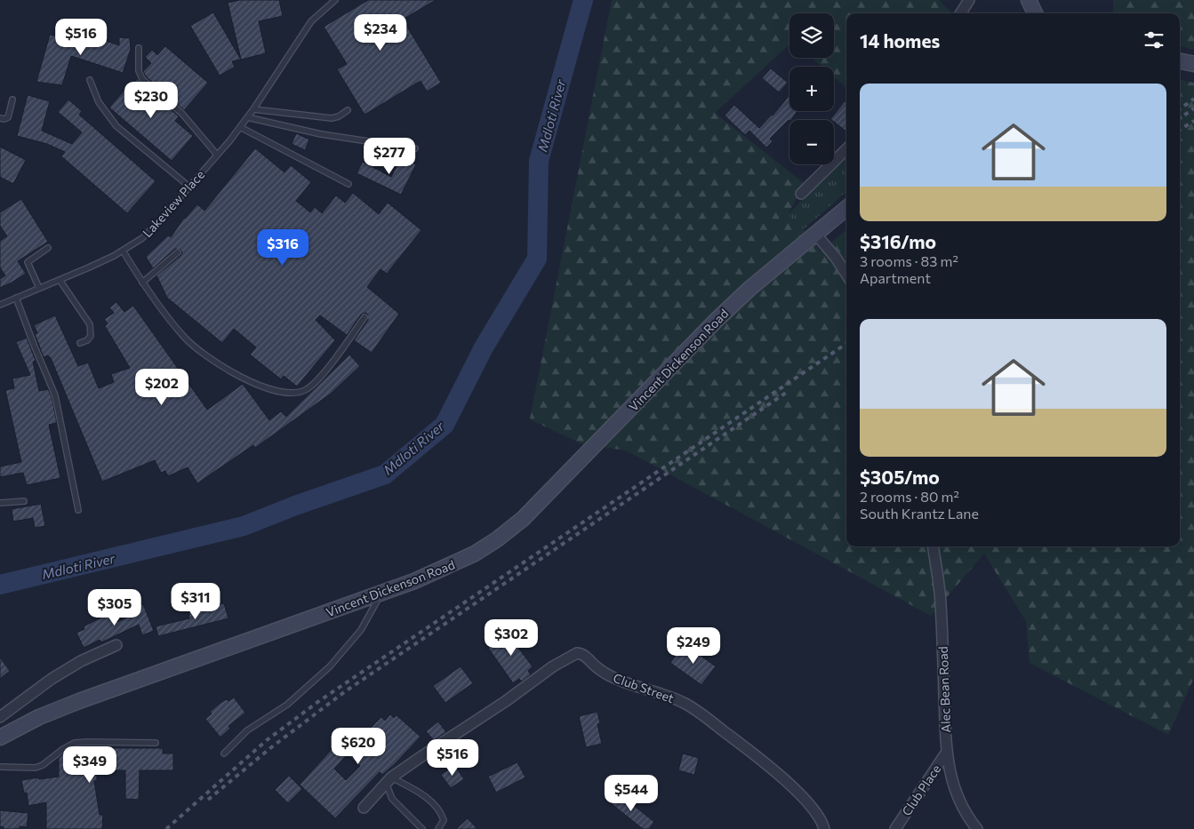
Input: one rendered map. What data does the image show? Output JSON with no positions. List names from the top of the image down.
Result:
{
  "streets": {
    "main road": ["Vincent Dickenson Road"],
    "street": ["Club Street", "Alec Bean Road", "Club Place"],
    "lane": ["Lakeview Place"]
  },
  "crossings": [
    ["Alec Bean Road", "Club Place"]
  ],
  "water": ["Mdloti River"],
  "page": {
    "map_buttons": ["+", "−"],
    "heading": "14 homes",
    "price": [
      "$234",
      "$516",
      "$230",
      "$277",
      "$316",
      "$202",
      "$311",
      "$305",
      "$302",
      "$249",
      "$620",
      "$516",
      "$349",
      "$544"
    ],
    "list": [
      {
        "name": "$316/mo",
        "note": "3 rooms · 83 m² · Apartment"
      },
      {
        "name": "$305/mo",
        "note": "2 rooms · 80 m² · South Krantz Lane"
      }
    ]
  }
}
